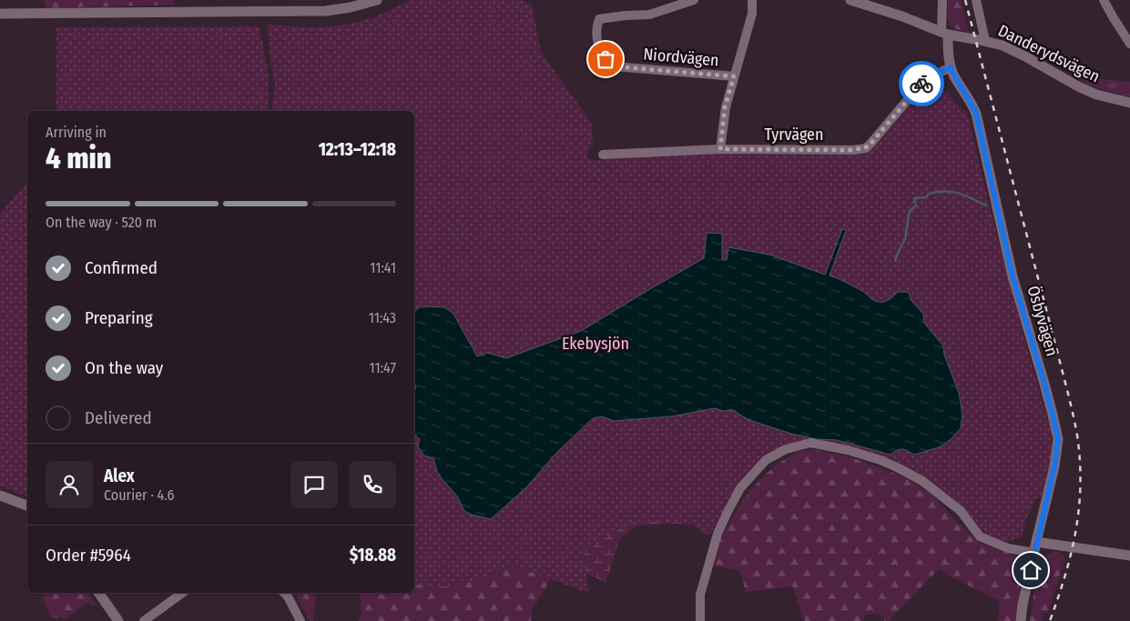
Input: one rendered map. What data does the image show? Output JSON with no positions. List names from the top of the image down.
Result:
{
  "streets": {
    "street": [
      "Danderydsvägen",
      "Niordvägen",
      "Tyrvägen",
      "Ösbyvägen"
    ]
  },
  "crossings": [
    ["Danderydsvägen", "Ösbyvägen"],
    ["Tyrvägen", "Ösbyvägen"]
  ],
  "parks": ["Ekebysjön"],
  "page": {
    "heading": ["4 min", "Arriving in", "12:13–12:18"],
    "panel": [
      "Alex",
      "Courier · 4.6",
      "Order #5964",
      "$18.88"
    ],
    "bar": "On the way · 520 m",
    "list": [
      ["Confirmed", "11:41"],
      ["Preparing", "11:43"],
      ["On the way", "11:47"],
      "Delivered"
    ]
  }
}
